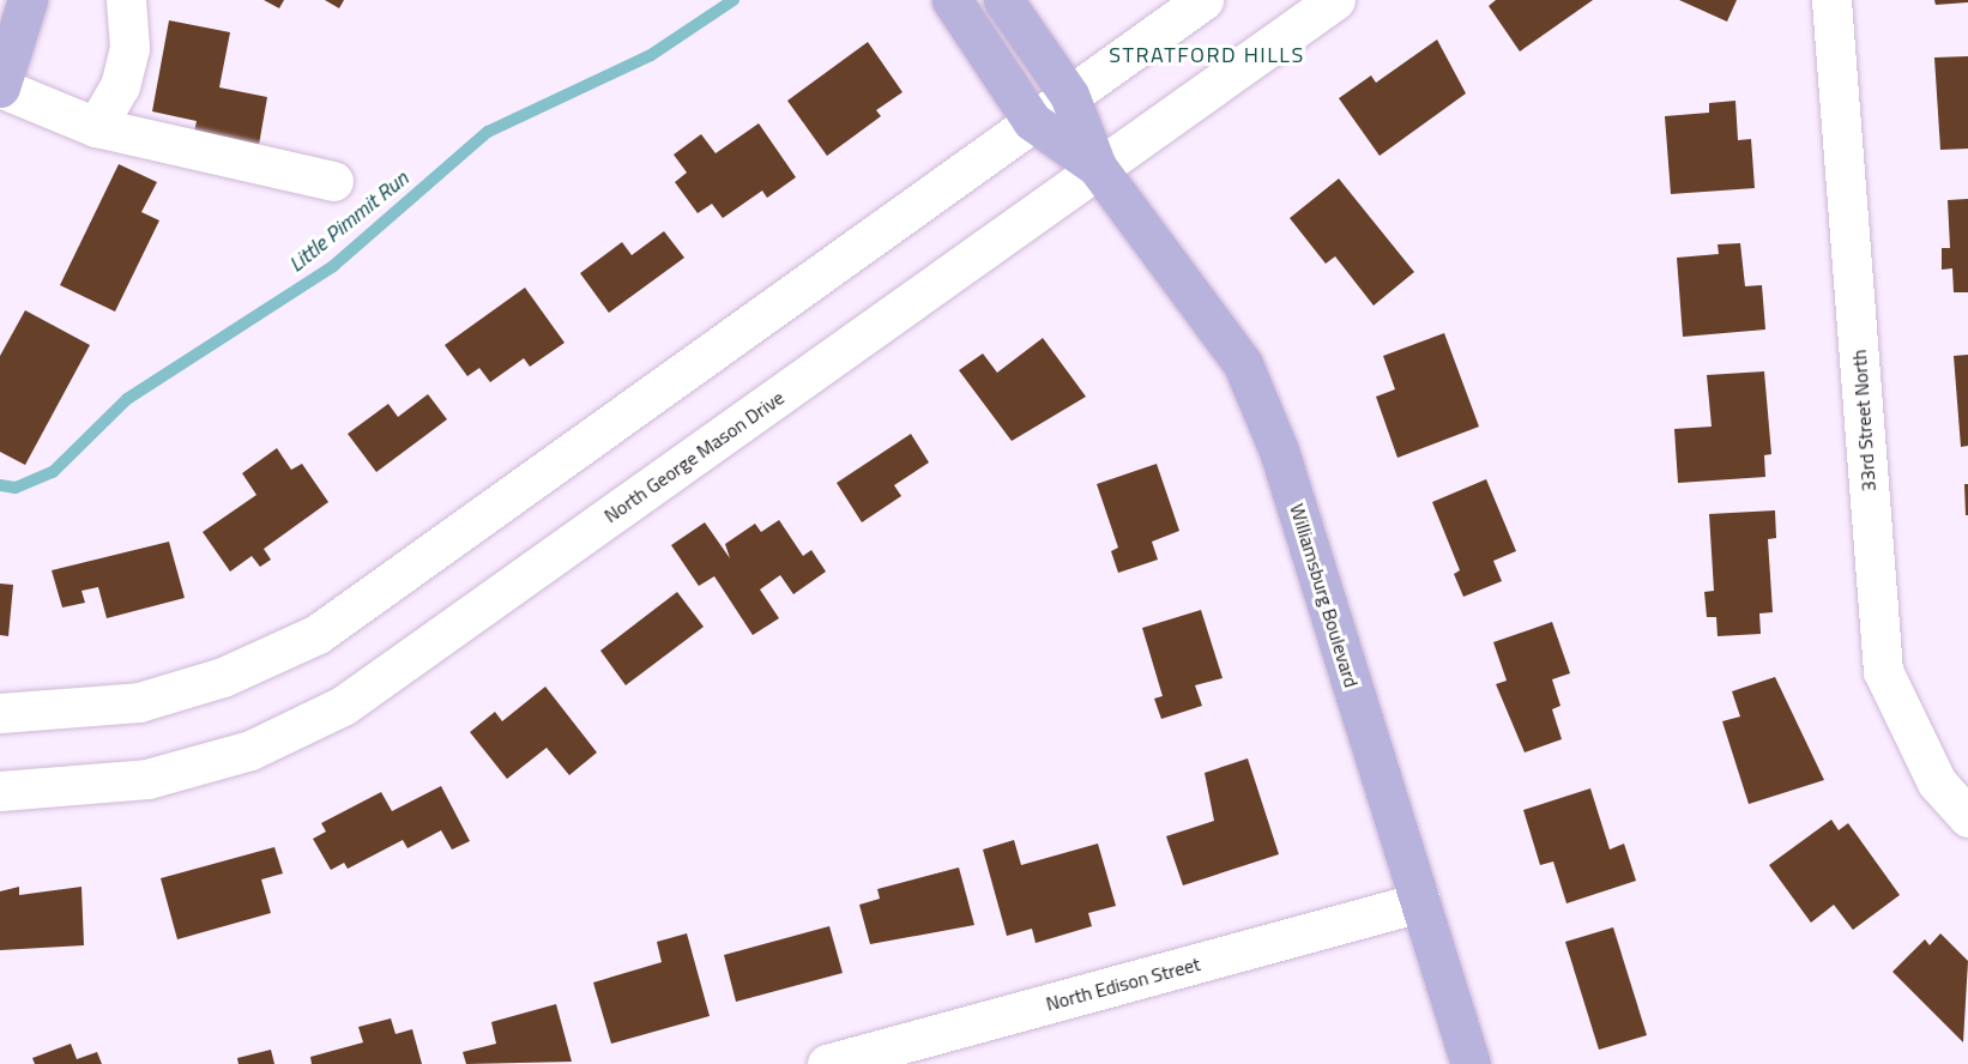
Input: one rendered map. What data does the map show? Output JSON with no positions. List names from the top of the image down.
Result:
{
  "streets": {
    "main road": ["Williamsburg Boulevard"],
    "street": ["33rd Street North", "North George Mason Drive", "North Edison Street"]
  },
  "crossings": [
    ["North George Mason Drive", "Williamsburg Boulevard"],
    ["Williamsburg Boulevard", "North Edison Street"]
  ],
  "districts": ["STRATFORD HILLS"],
  "water": ["Little Pimmit Run"]
}
